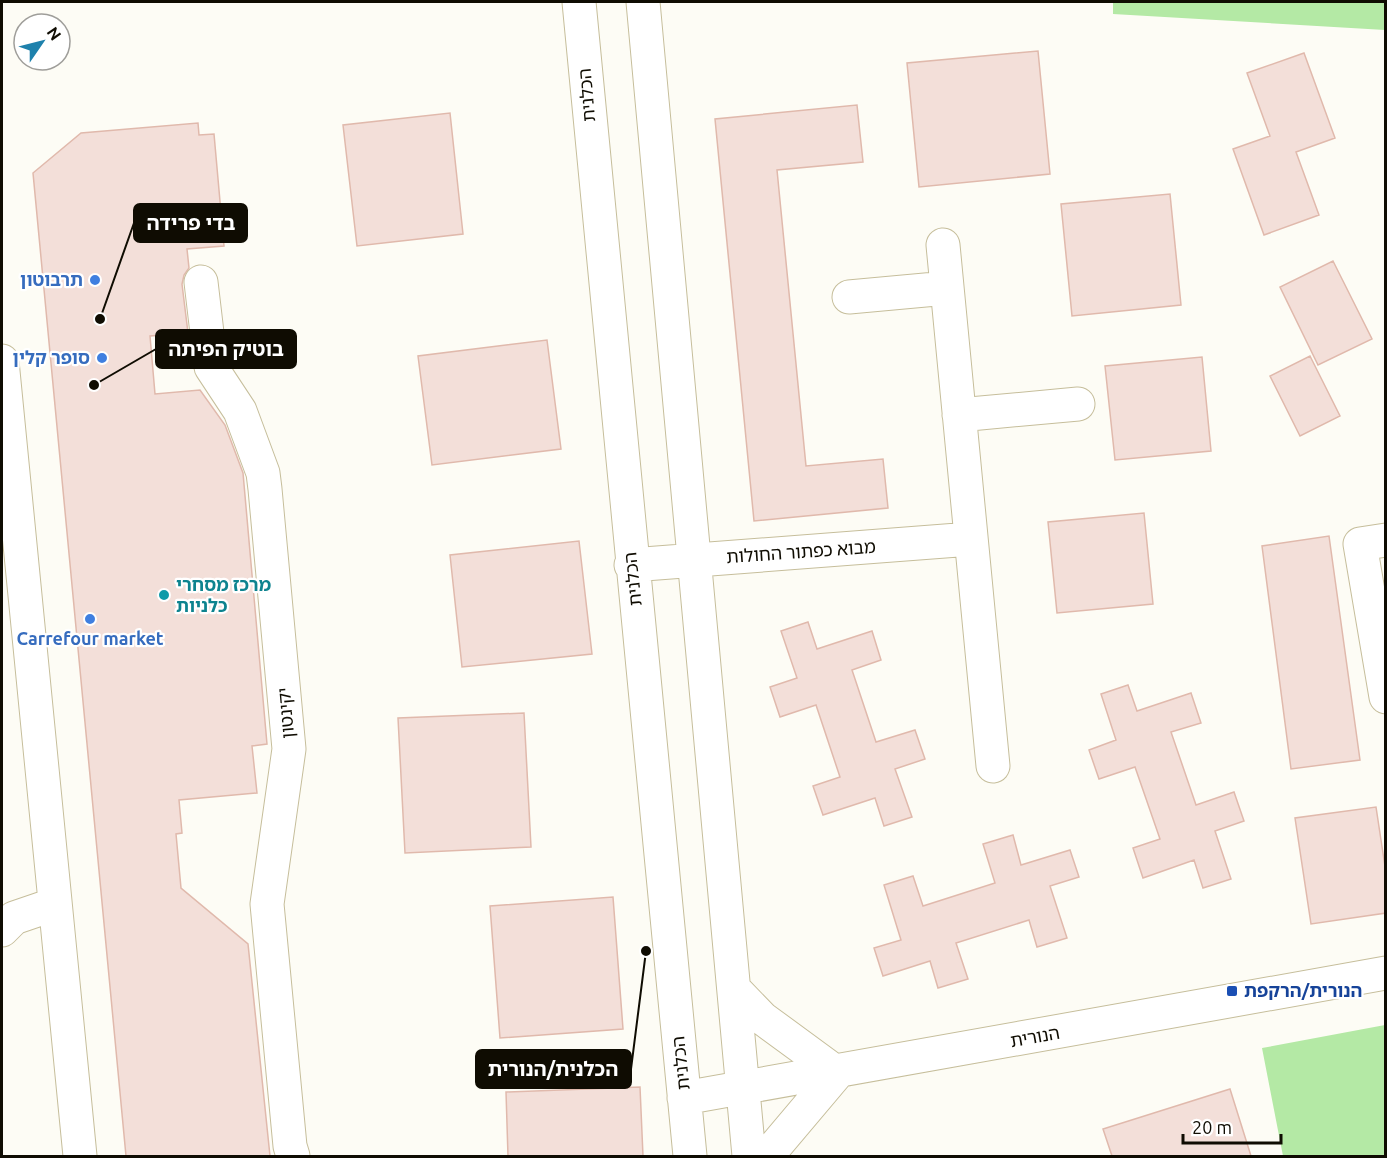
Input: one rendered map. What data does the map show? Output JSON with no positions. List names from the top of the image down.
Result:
{
  "streets": {
    "street": [
      "הכלנית",
      "מבוא כפתור החולות",
      "יקינטון",
      "הנורית"
    ]
  },
  "crossings": [
    ["הכלנית", "מבוא כפתור החולות"],
    ["הכלנית", "הנורית"]
  ],
  "places": {
    "other": [
      "תרבוטון",
      "בדי פרידה",
      "סופר קלין",
      "בוטיק הפיתה",
      "מרכז מסחרי כלניות",
      "Carrefour market",
      "הכלנית/הנורית"
    ],
    "transit": ["הנורית/הרקפת"]
  },
  "scale_bar": "20 m",
  "north": "top right"
}
